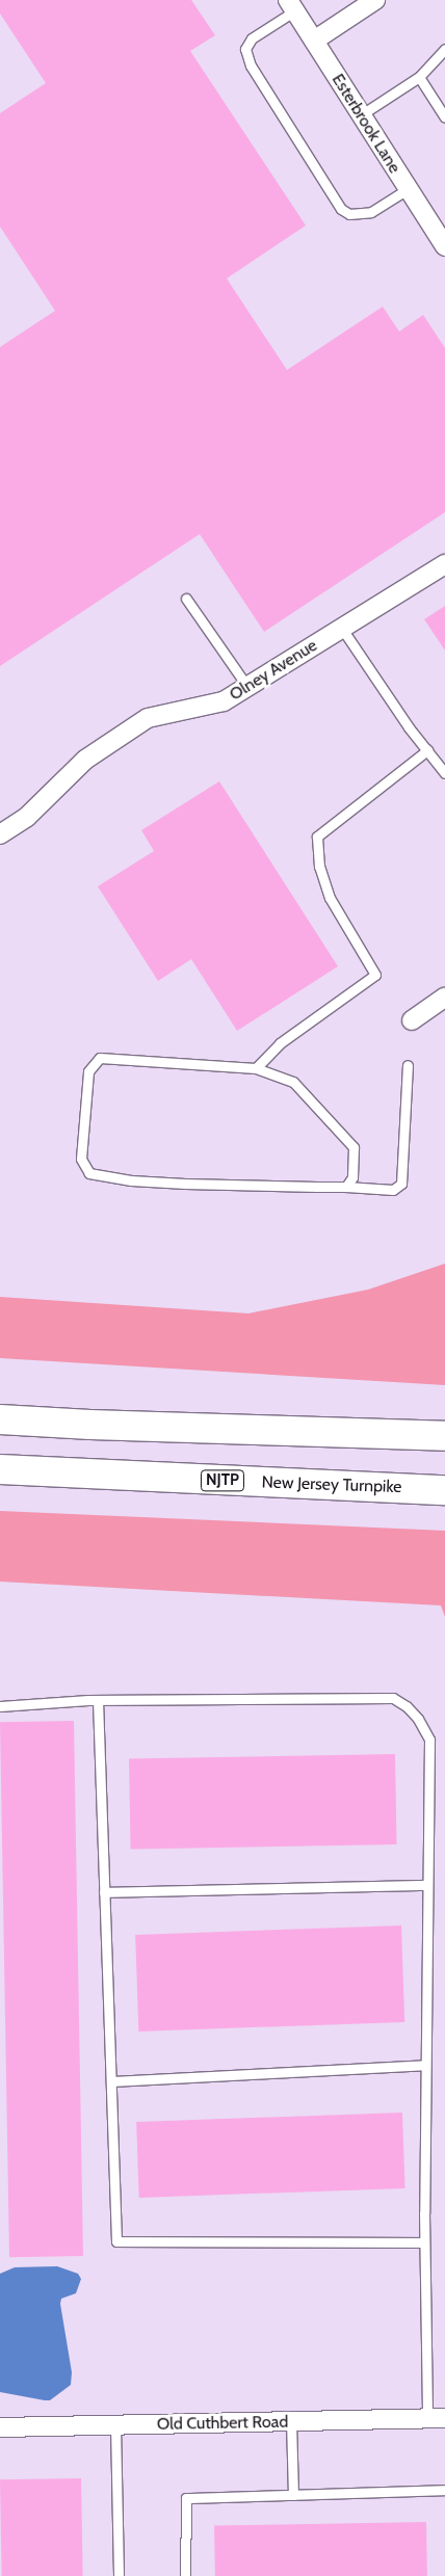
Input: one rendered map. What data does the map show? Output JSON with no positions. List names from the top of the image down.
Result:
{
  "streets": {
    "highway": ["NJTP", "New Jersey Turnpike"],
    "street": ["Esterbrook Lane", "Olney Avenue", "Old Cuthbert Road"]
  }
}
